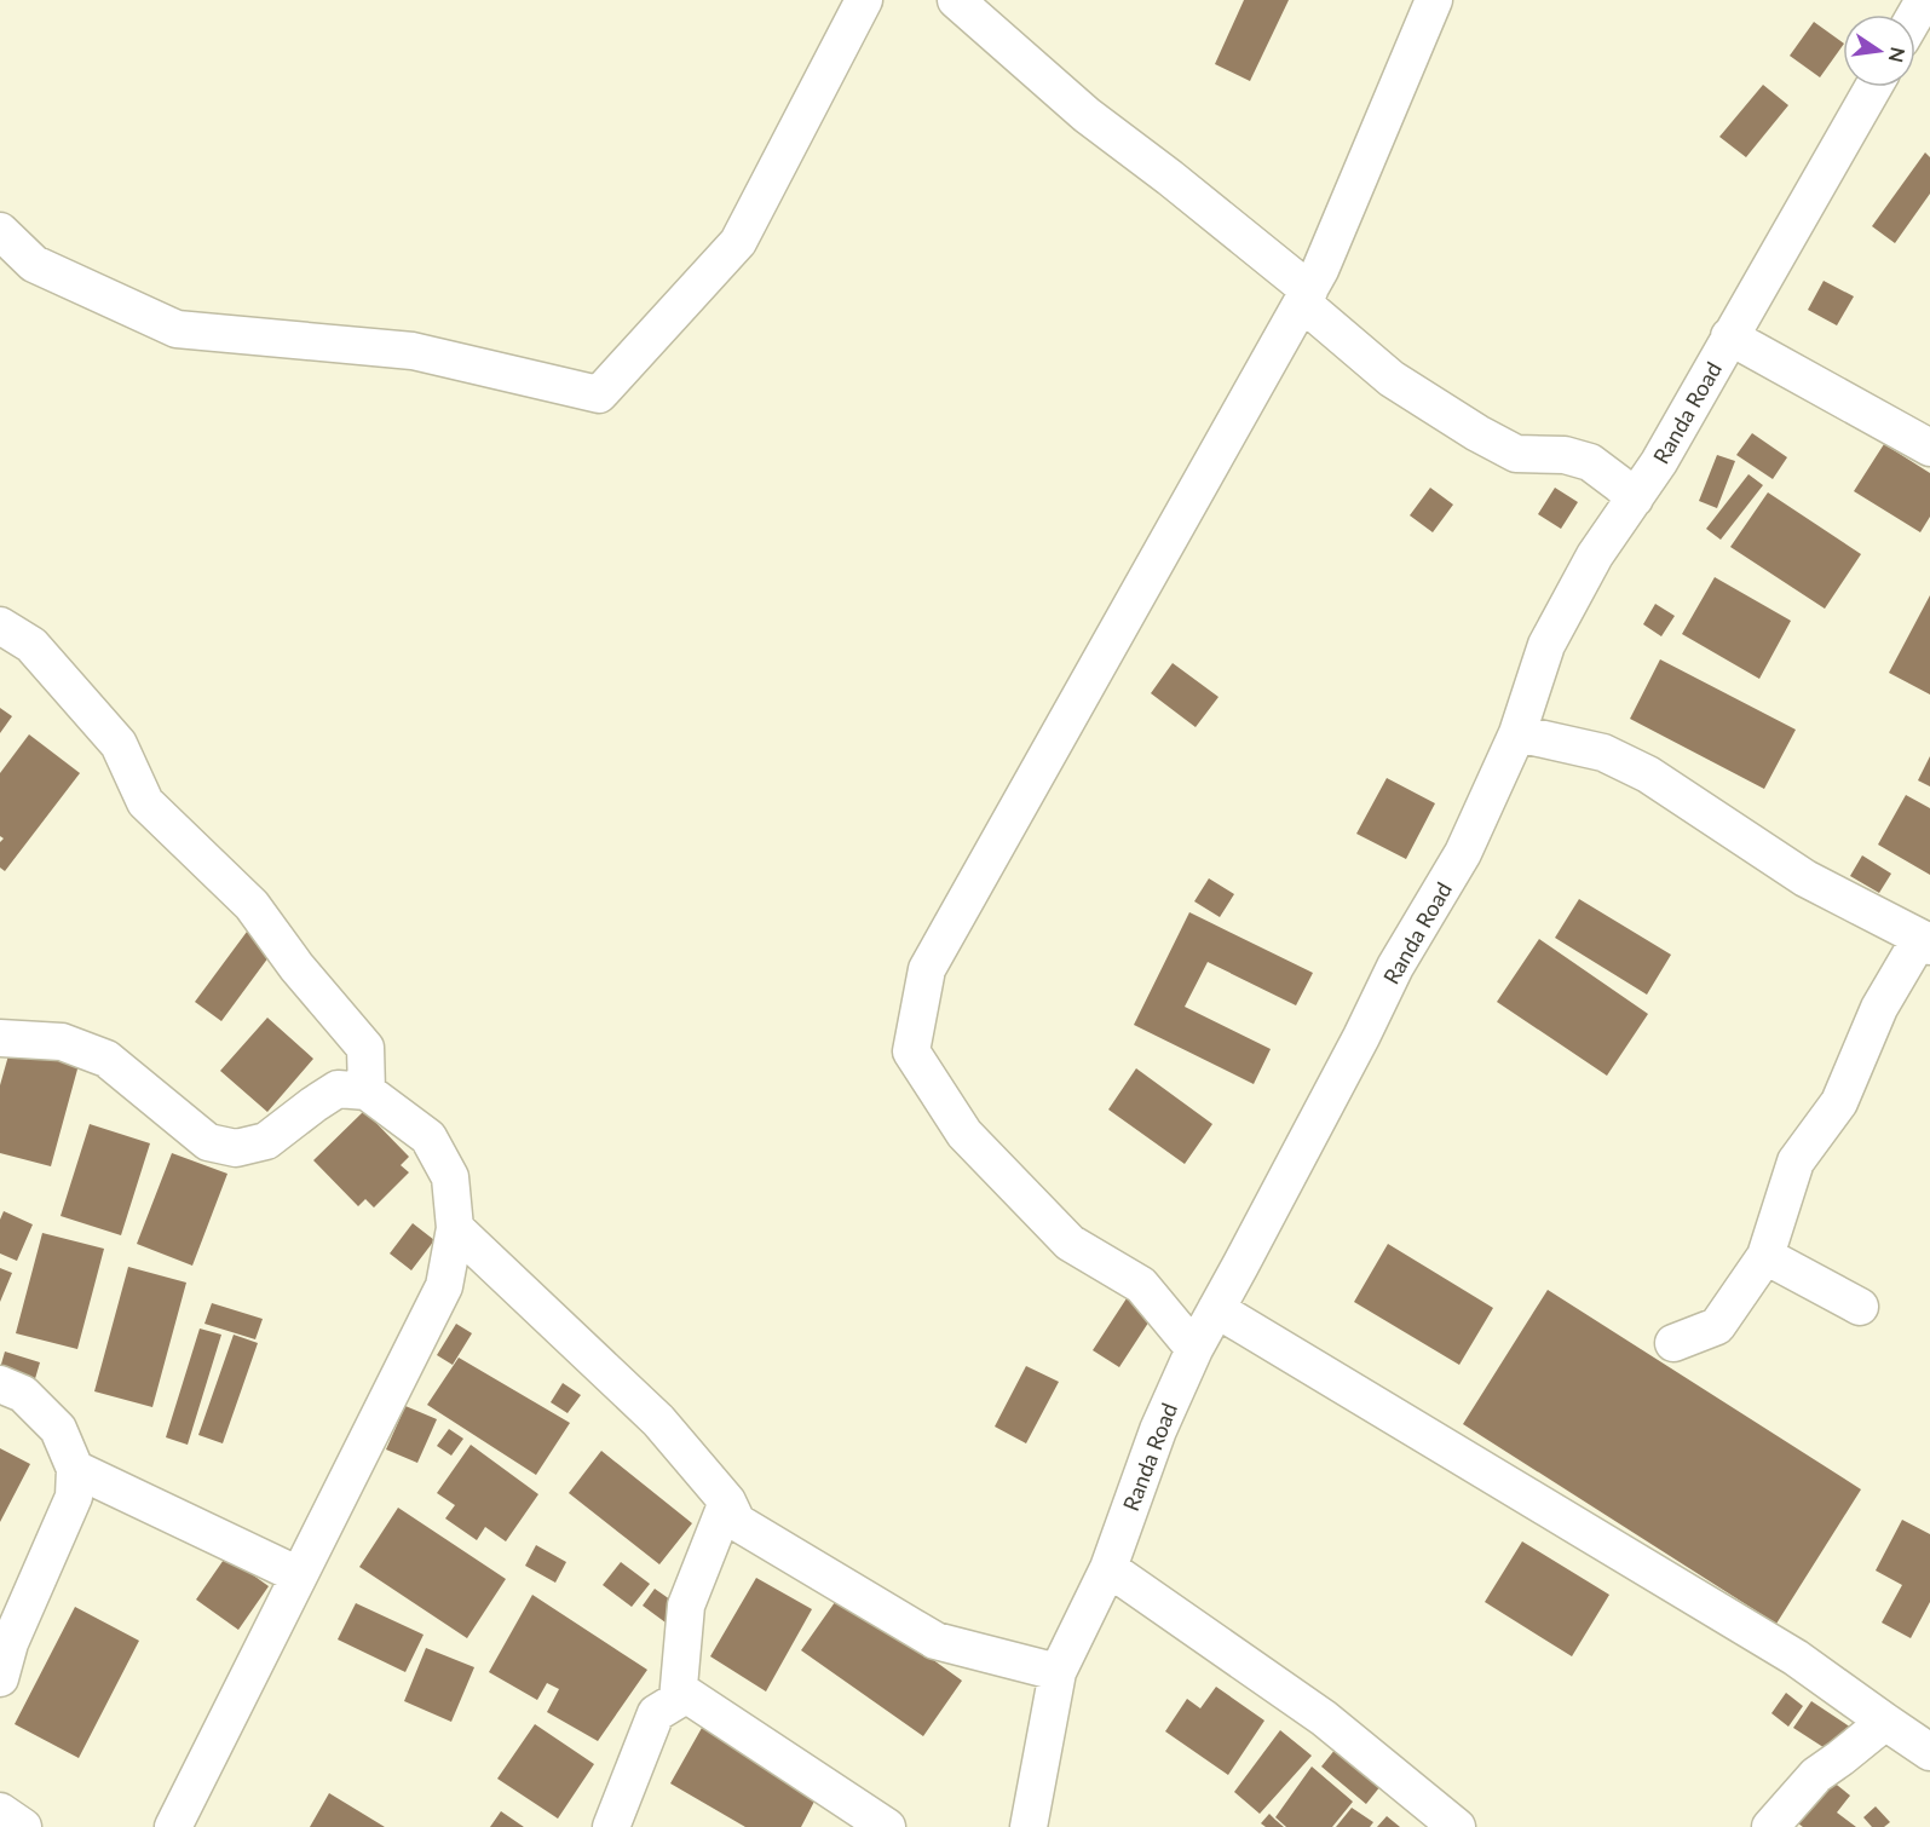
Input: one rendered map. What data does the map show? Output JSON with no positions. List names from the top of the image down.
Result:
{
  "streets": {
    "street": ["Randa Road"]
  },
  "north": "right"
}
